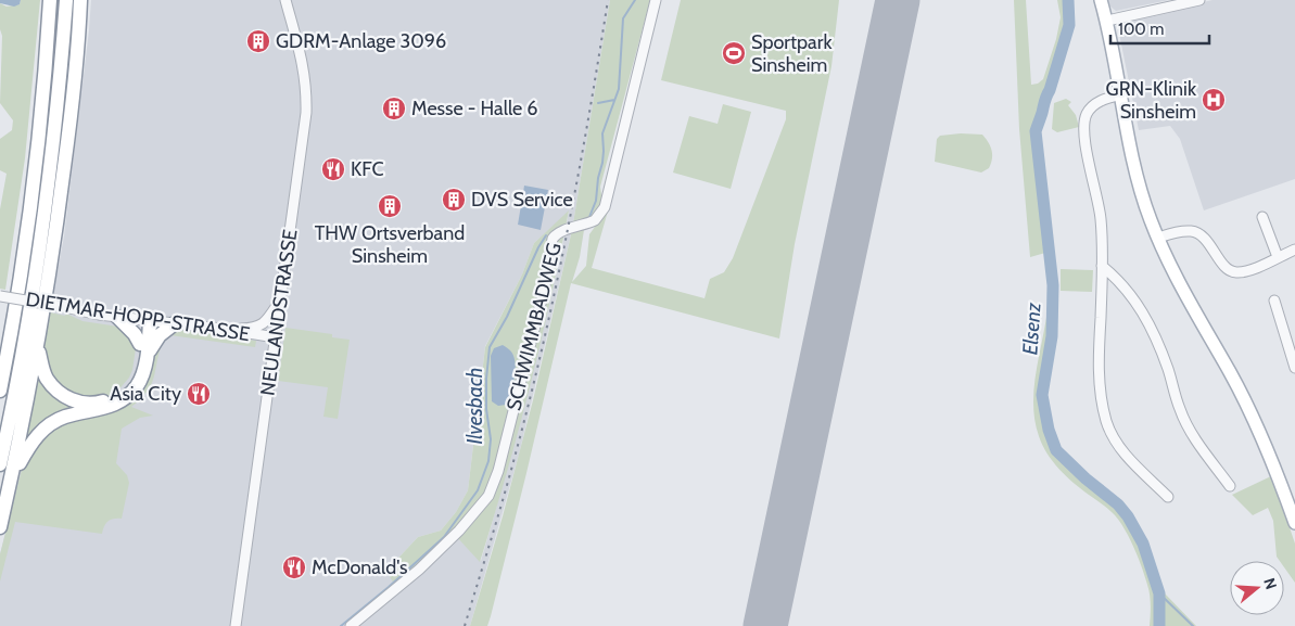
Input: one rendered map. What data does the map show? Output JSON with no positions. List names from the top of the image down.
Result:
{
  "streets": {
    "street": ["NEULANDSTRASSE", "DIETMAR-HOPP-STRASSE", "SCHWIMMBADWEG"]
  },
  "crossings": [
    ["NEULANDSTRASSE", "DIETMAR-HOPP-STRASSE"]
  ],
  "water": ["Elsenz", "Ilvesbach"],
  "places": {
    "building": [
      "GDRM-Anlage 3096",
      "Messe - Halle 6",
      "DVS Service",
      "THW Ortsverband Sinsheim"
    ],
    "sports": ["Sportpark Sinsheim"],
    "hospital": ["GRN-Klinik Sinsheim"],
    "restaurant": ["KFC", "Asia City", "McDonald's"]
  },
  "scale_bar": "100 m",
  "north": "right"
}
